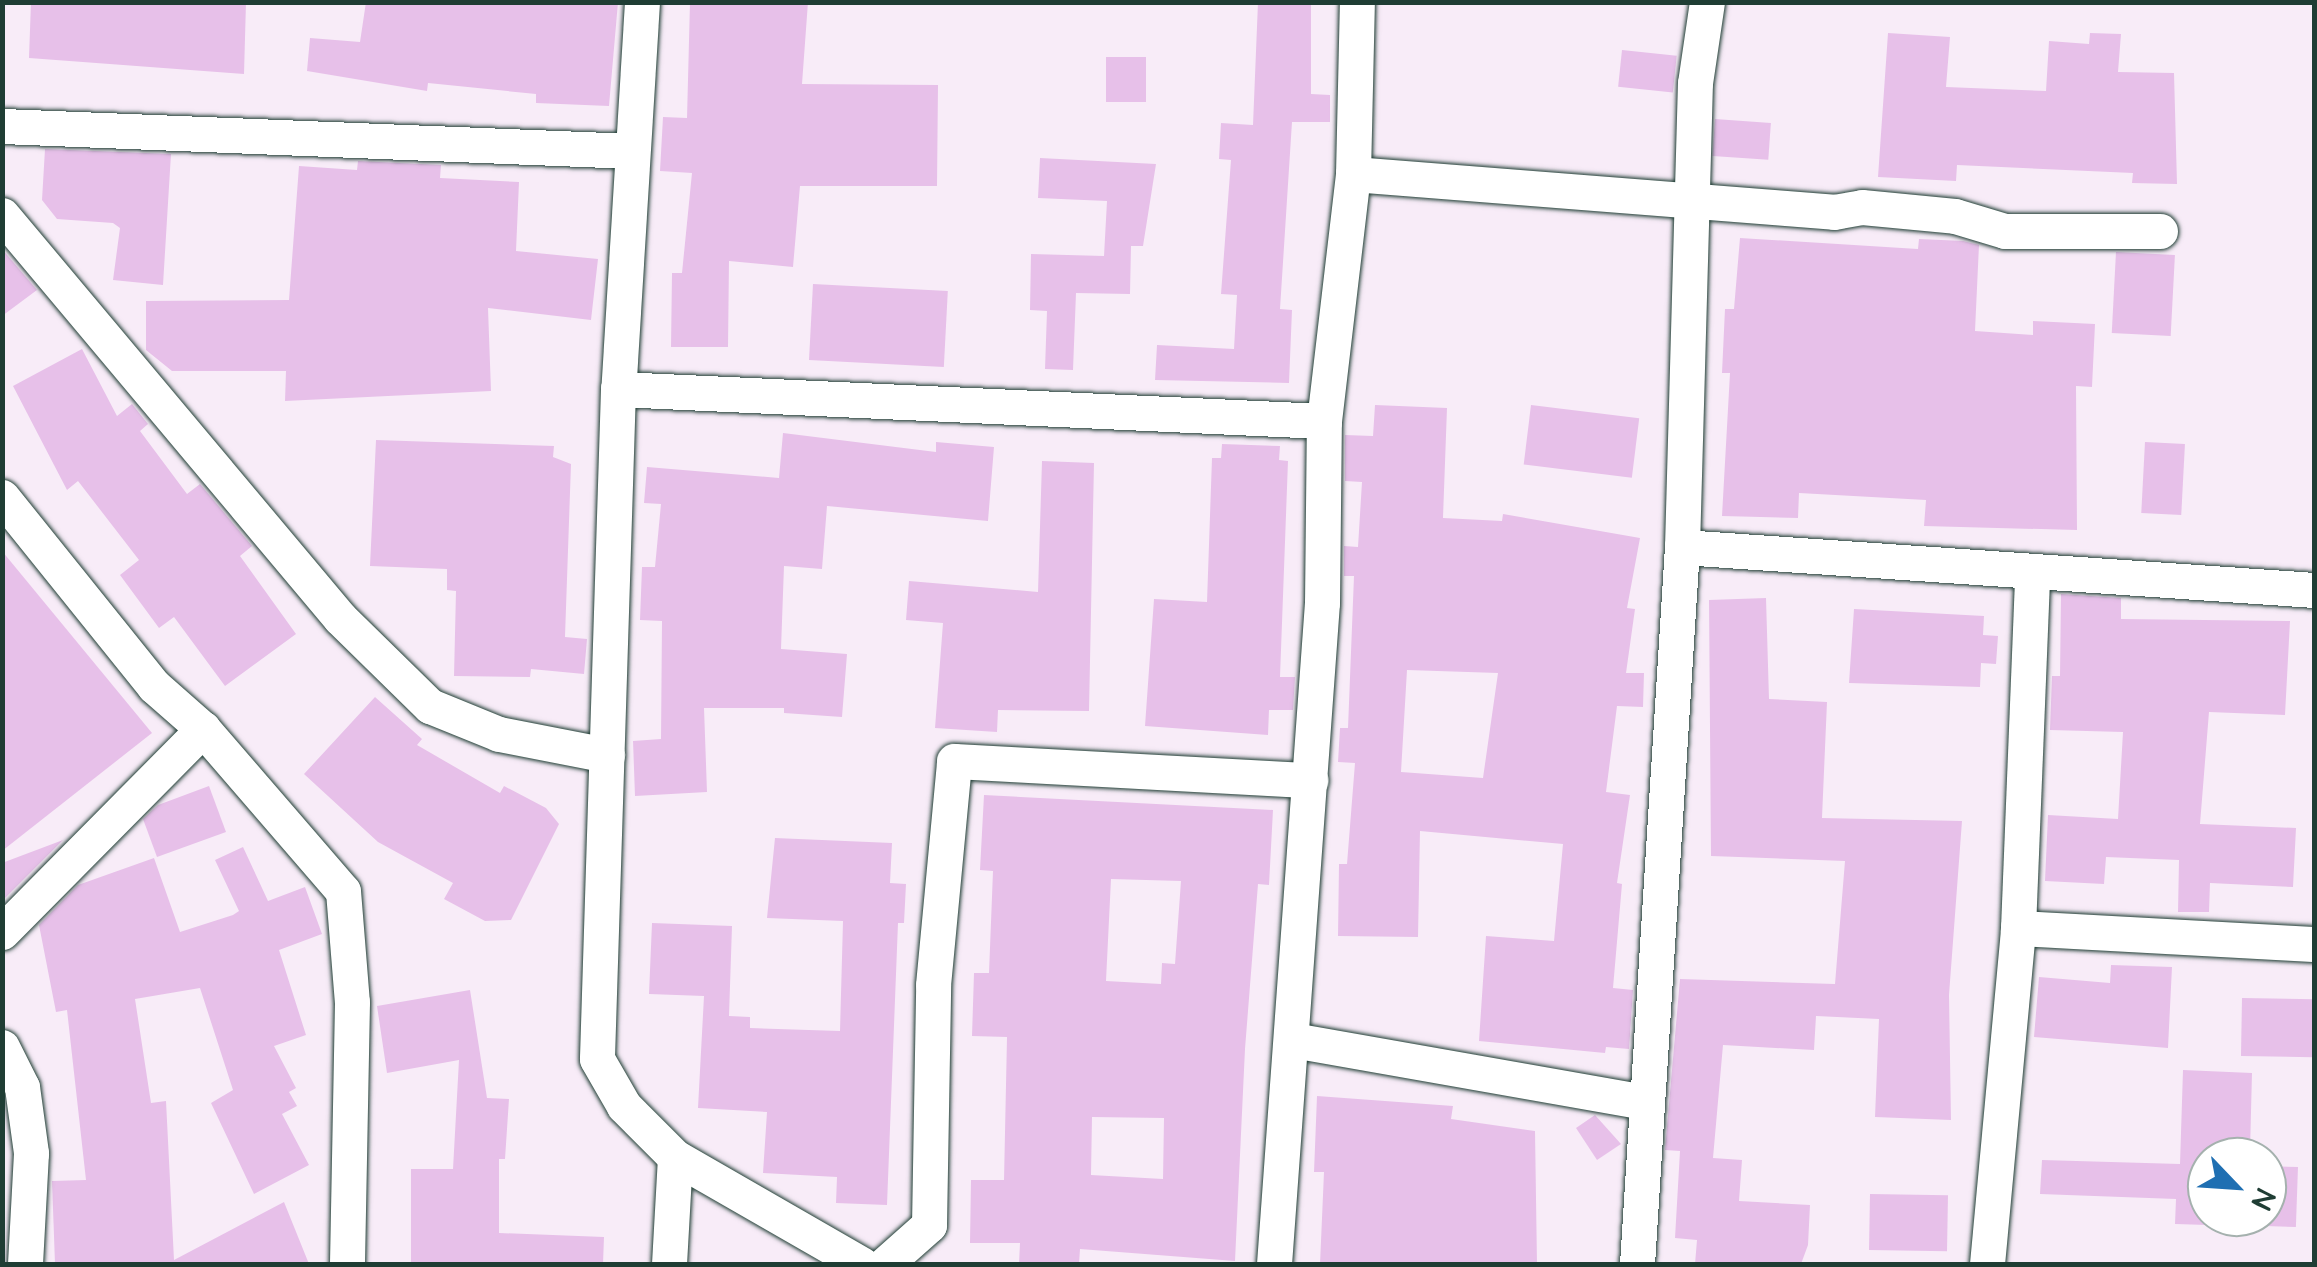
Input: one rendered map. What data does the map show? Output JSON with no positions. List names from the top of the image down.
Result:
{
  "north": "bottom right"
}
